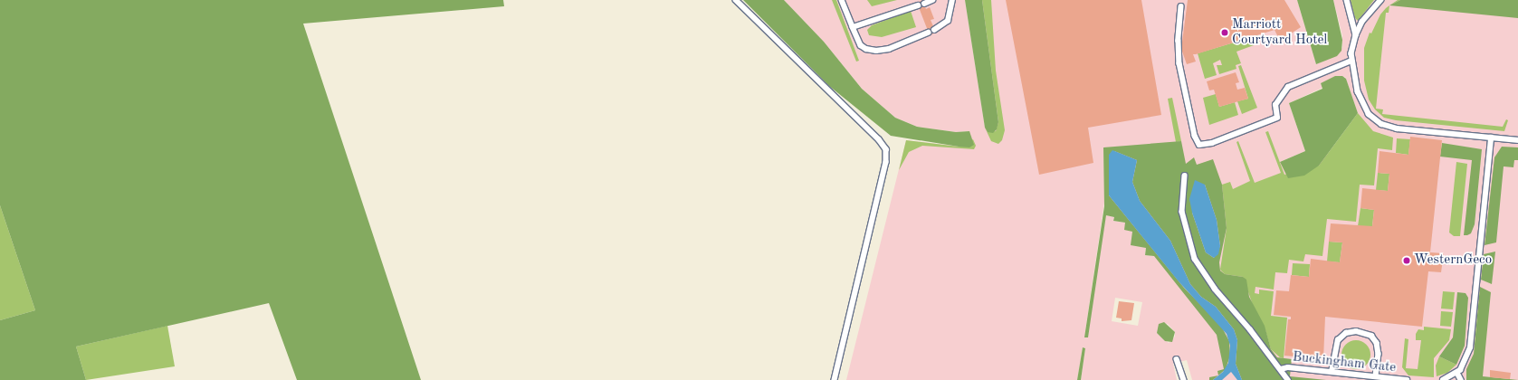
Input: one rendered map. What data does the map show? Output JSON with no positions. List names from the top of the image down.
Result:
{
  "streets": {
    "lane": ["Buckingham Gate"]
  },
  "places": ["Marriott Courtyard Hotel", "WesternGeco"]
}
